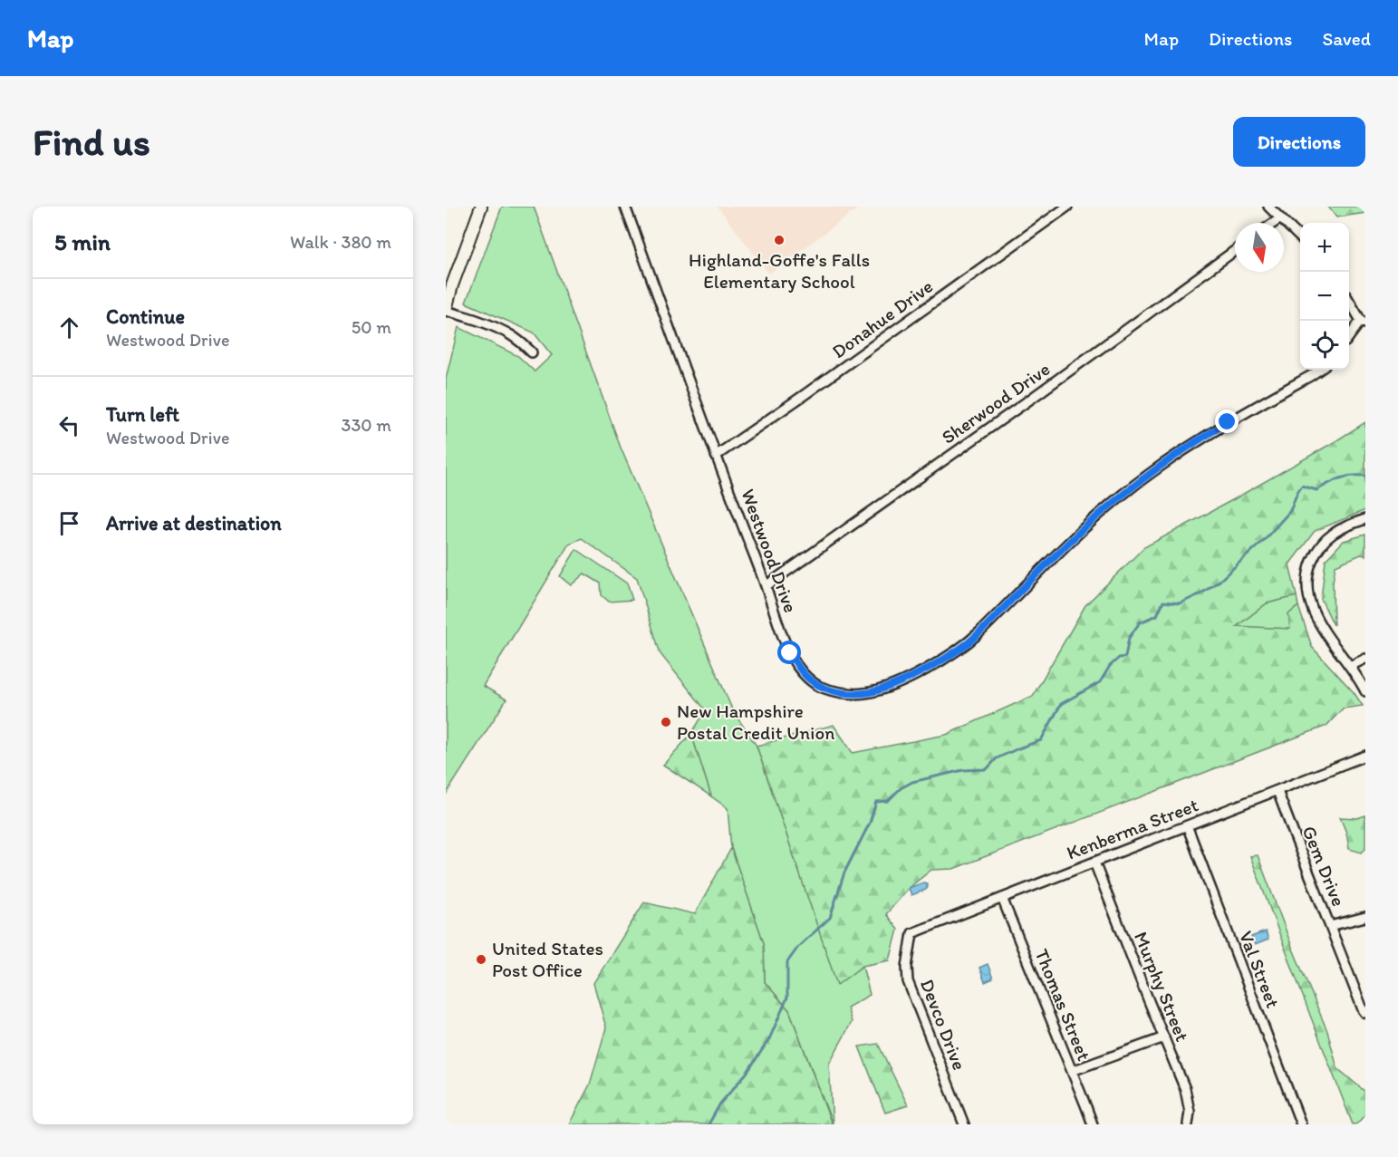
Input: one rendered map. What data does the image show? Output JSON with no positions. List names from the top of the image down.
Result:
{
  "streets": {
    "street": [
      "Donahue Drive",
      "Sherwood Drive",
      "Westwood Drive",
      "Kenberma Street",
      "Gem Drive",
      "Val Street",
      "Murphy Street",
      "Thomas Street",
      "Devco Drive"
    ]
  },
  "crossings": [
    ["Donahue Drive", "Westwood Drive"],
    ["Sherwood Drive", "Westwood Drive"],
    ["Kenberma Street", "Gem Drive"],
    ["Kenberma Street", "Val Street"],
    ["Kenberma Street", "Murphy Street"],
    ["Kenberma Street", "Thomas Street"],
    ["Kenberma Street", "Devco Drive"]
  ],
  "places": ["Highland-Goffe's Falls Elementary School", "New Hampshire Postal Credit Union", "United States Post Office"],
  "north": "bottom",
  "page": {
    "header": "Map",
    "nav": ["Map", "Directions", "Saved"],
    "buttons": "Directions",
    "title": "Find us",
    "heading": ["5 min", "Walk · 380 m"],
    "map_buttons": ["+", "−"],
    "list": [
      ["Continue", "Westwood Drive", "50 m"],
      ["Turn left", "Westwood Drive", "330 m"],
      "Arrive at destination"
    ]
  }
}
